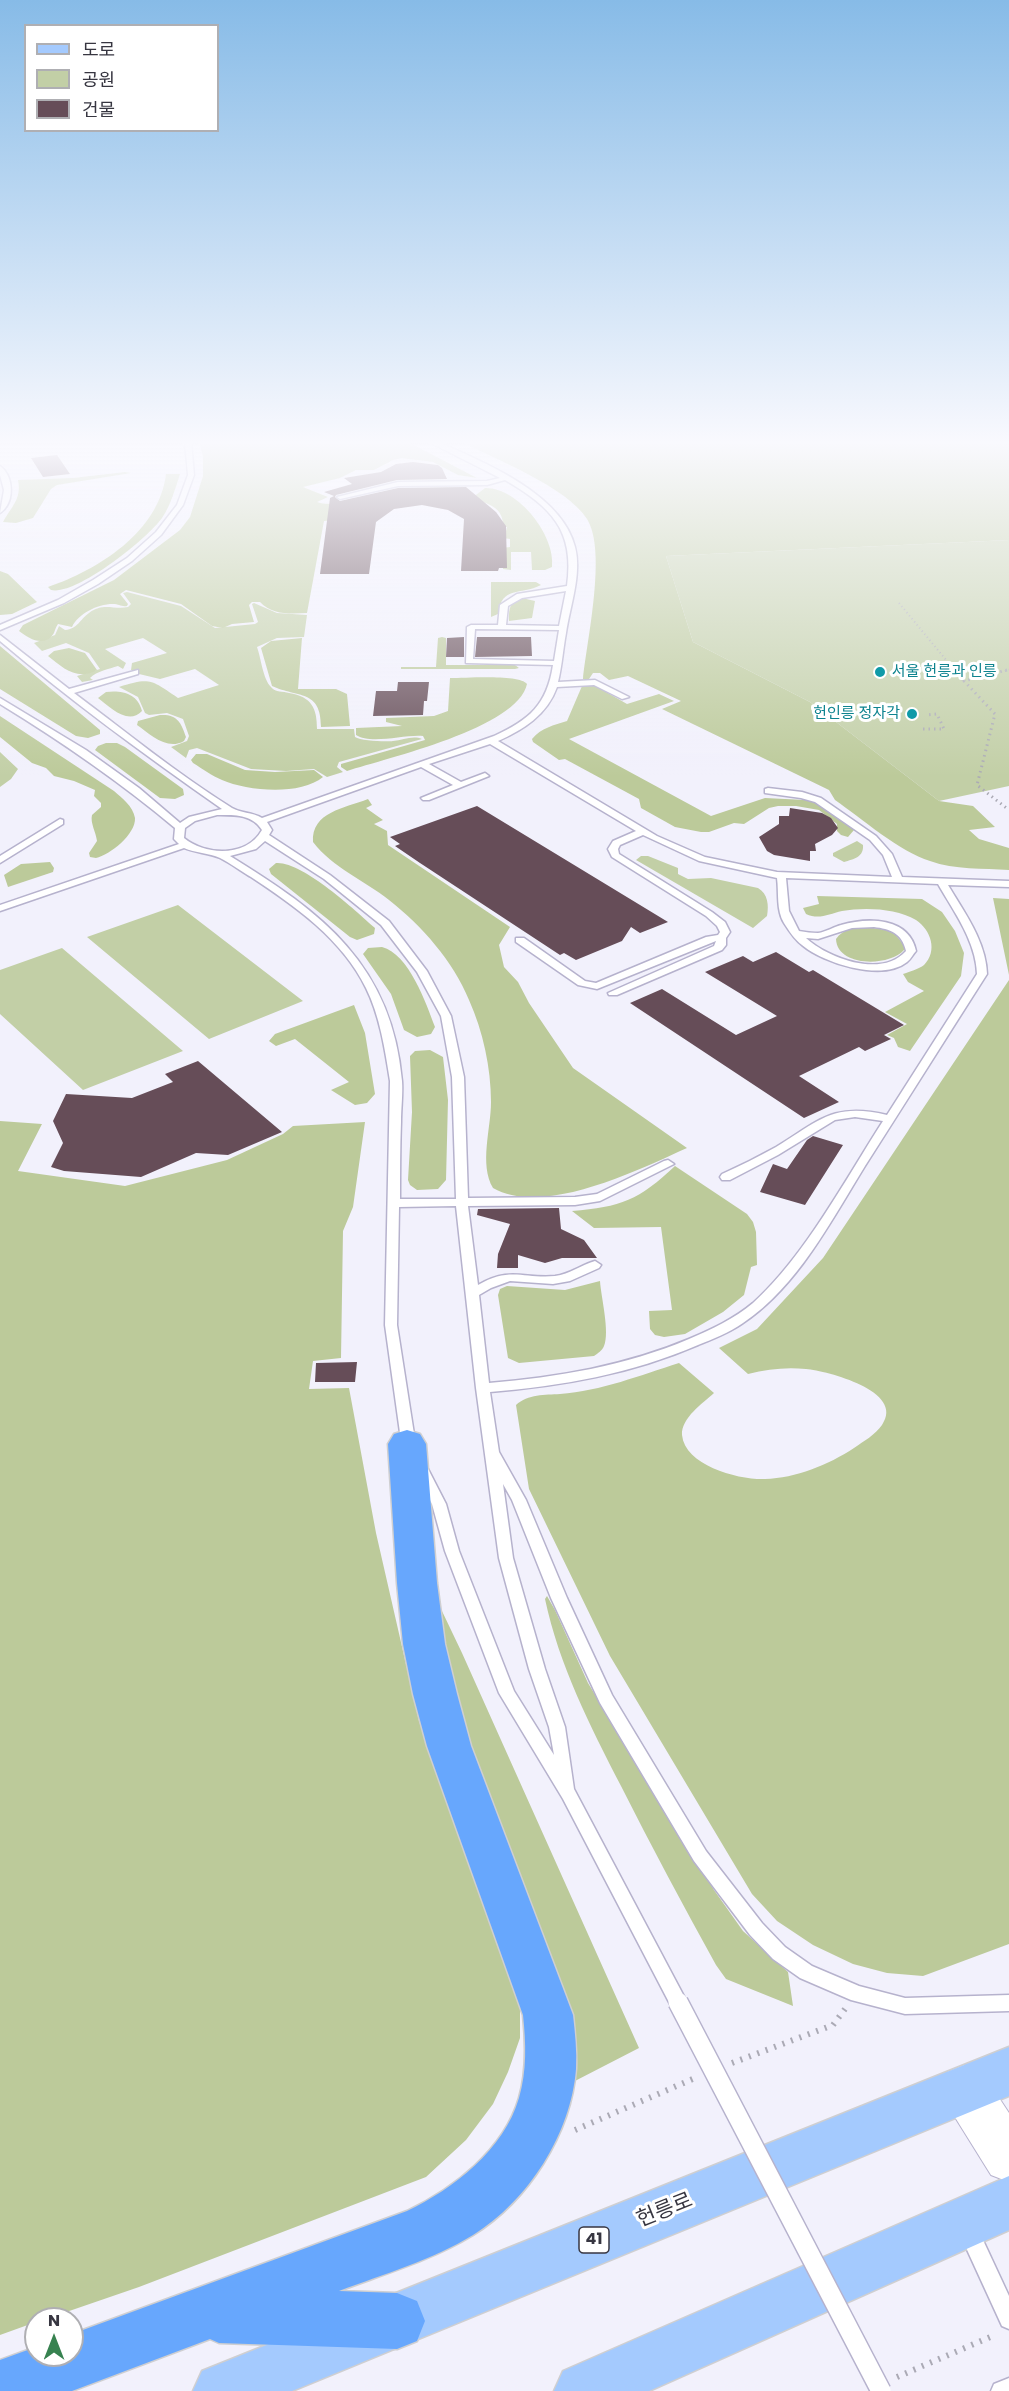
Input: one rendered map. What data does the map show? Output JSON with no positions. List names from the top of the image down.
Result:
{
  "streets": {
    "main road": ["헌릉로", "41"]
  },
  "places": ["서울 헌릉과 인릉", "헌인릉 정자각"],
  "legend": ["도로", "공원", "건물"],
  "north": "top"
}
